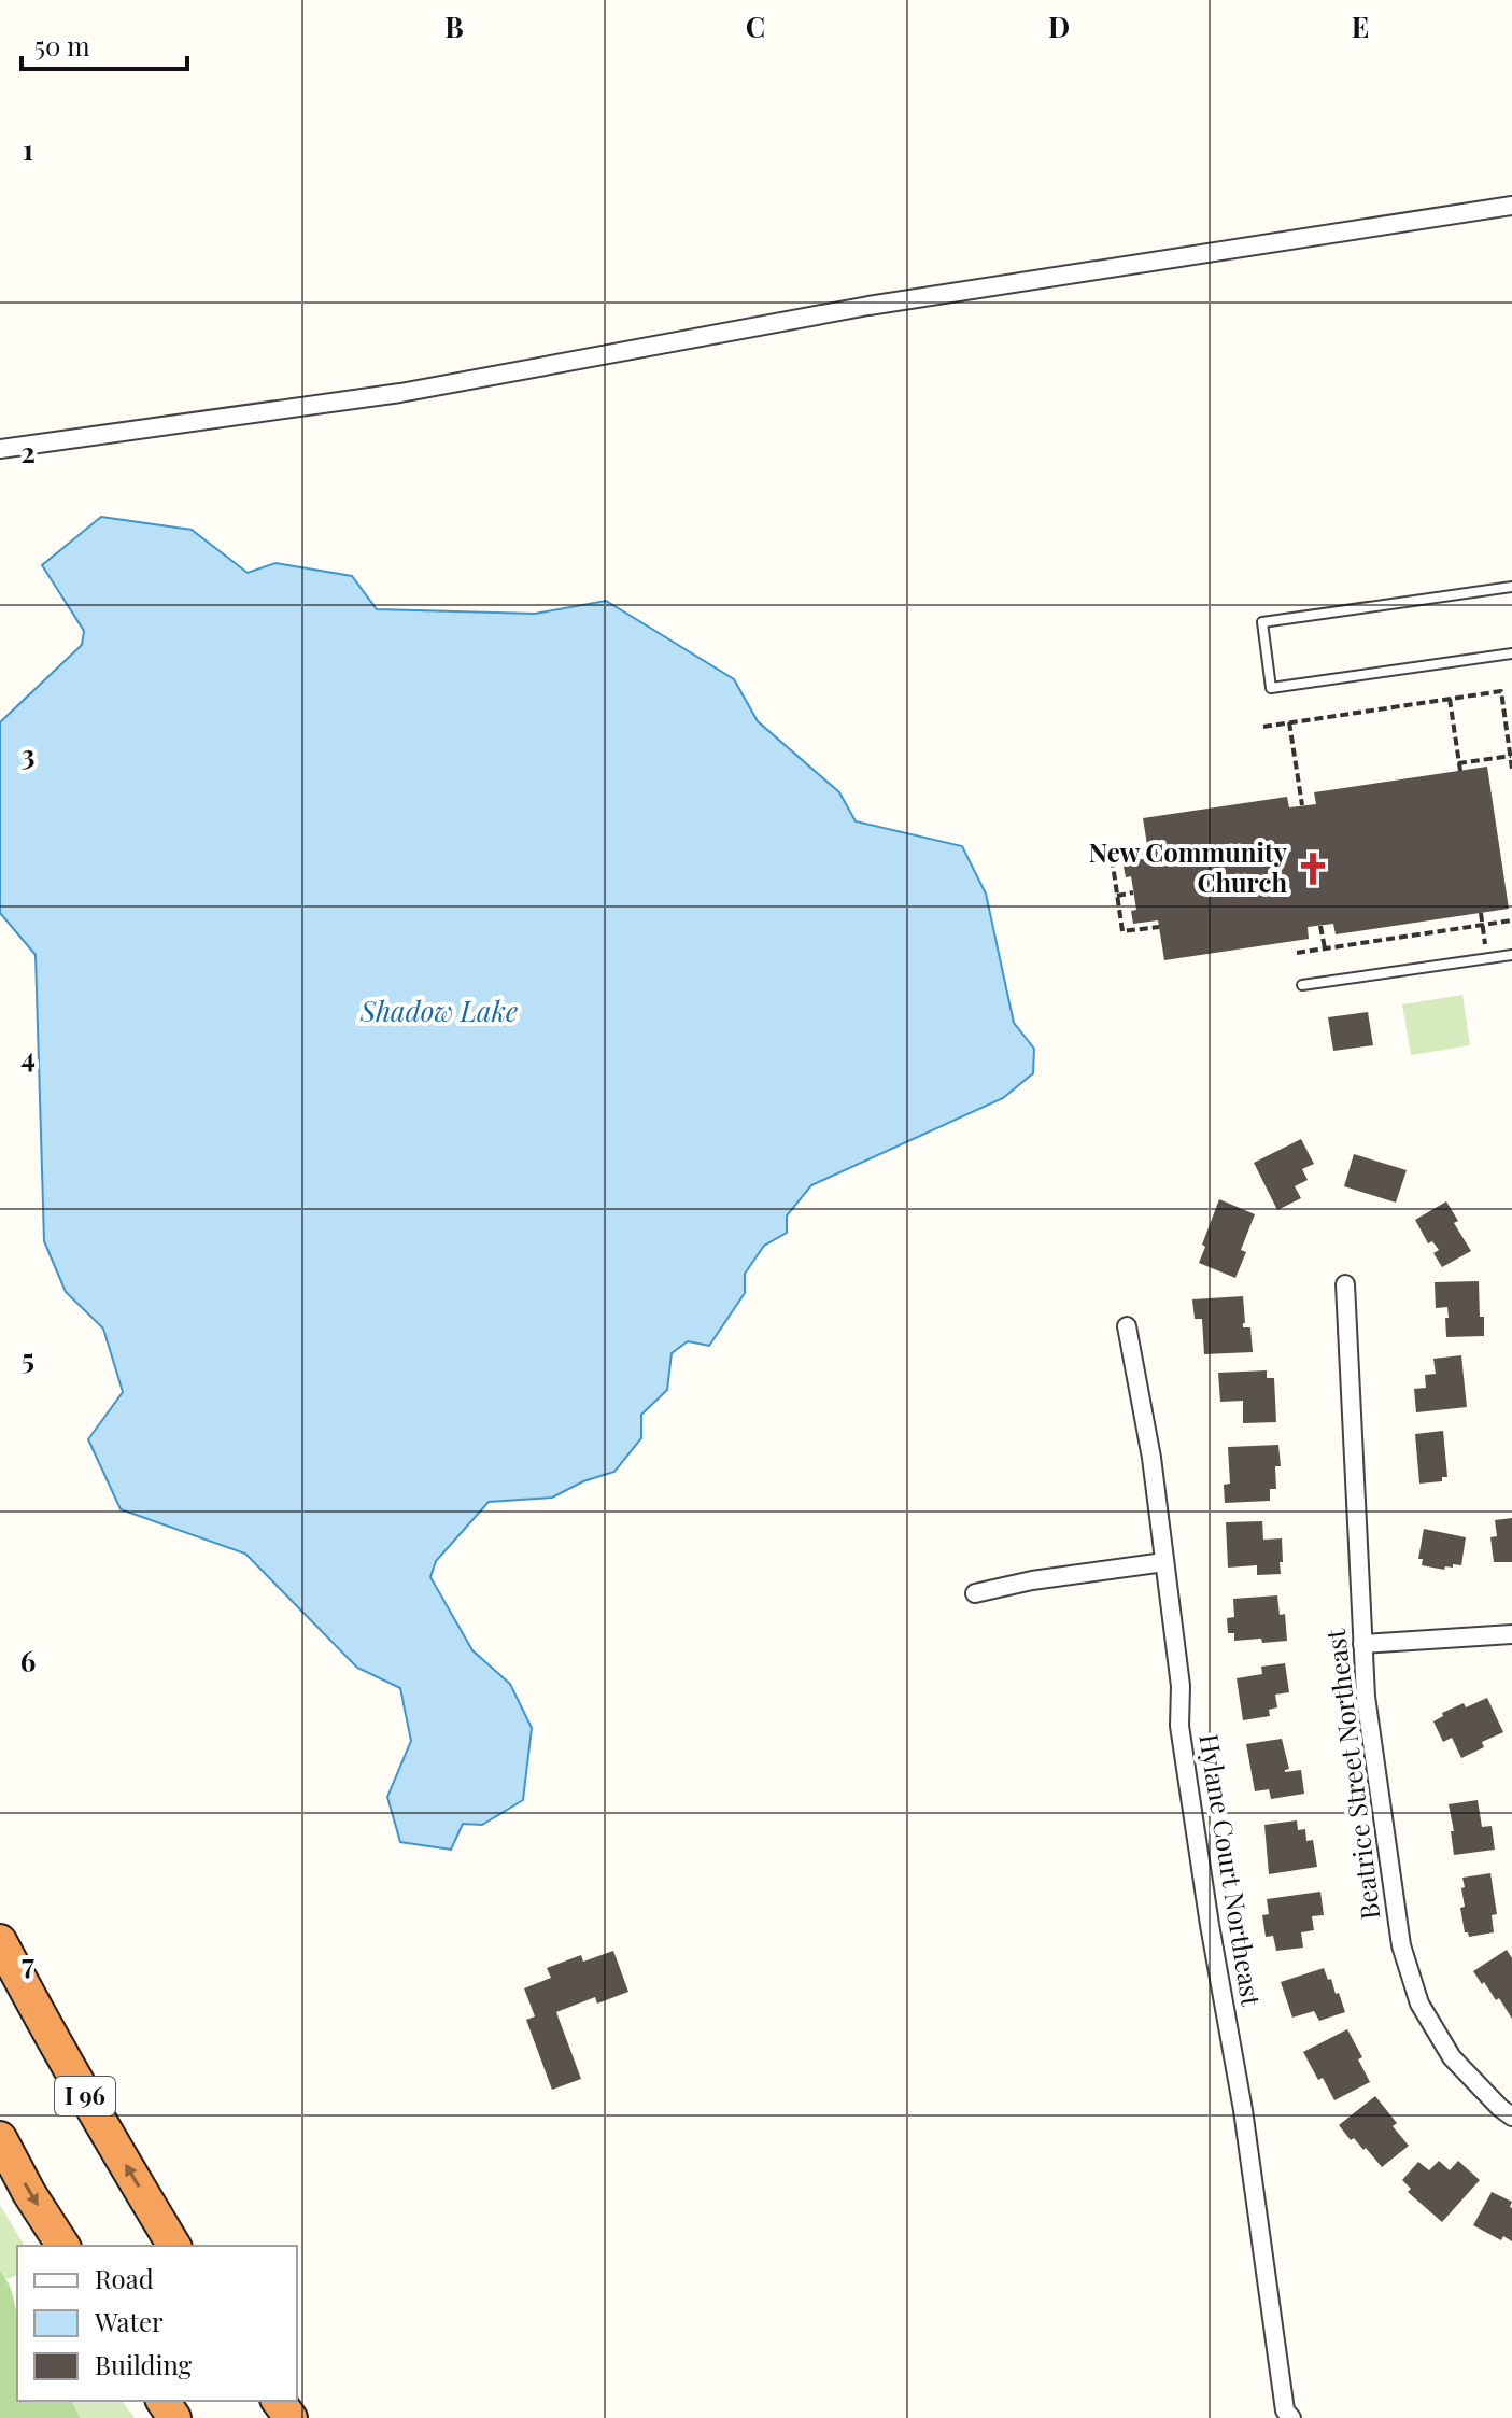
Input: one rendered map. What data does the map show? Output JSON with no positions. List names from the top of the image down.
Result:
{
  "streets": {
    "highway": ["I 96"],
    "street": ["Beatrice Street Northeast", "Hylane Court Northeast"]
  },
  "water": ["Shadow Lake"],
  "places": {
    "church": ["New Community Church"]
  },
  "legend": ["Road", "Water", "Building"],
  "scale_bar": "50 m",
  "grid": {
    "columns": [
      "B",
      "C",
      "D",
      "E"
    ],
    "rows": [
      "1",
      "2",
      "3",
      "4",
      "5",
      "6",
      "7"
    ]
  }
}
